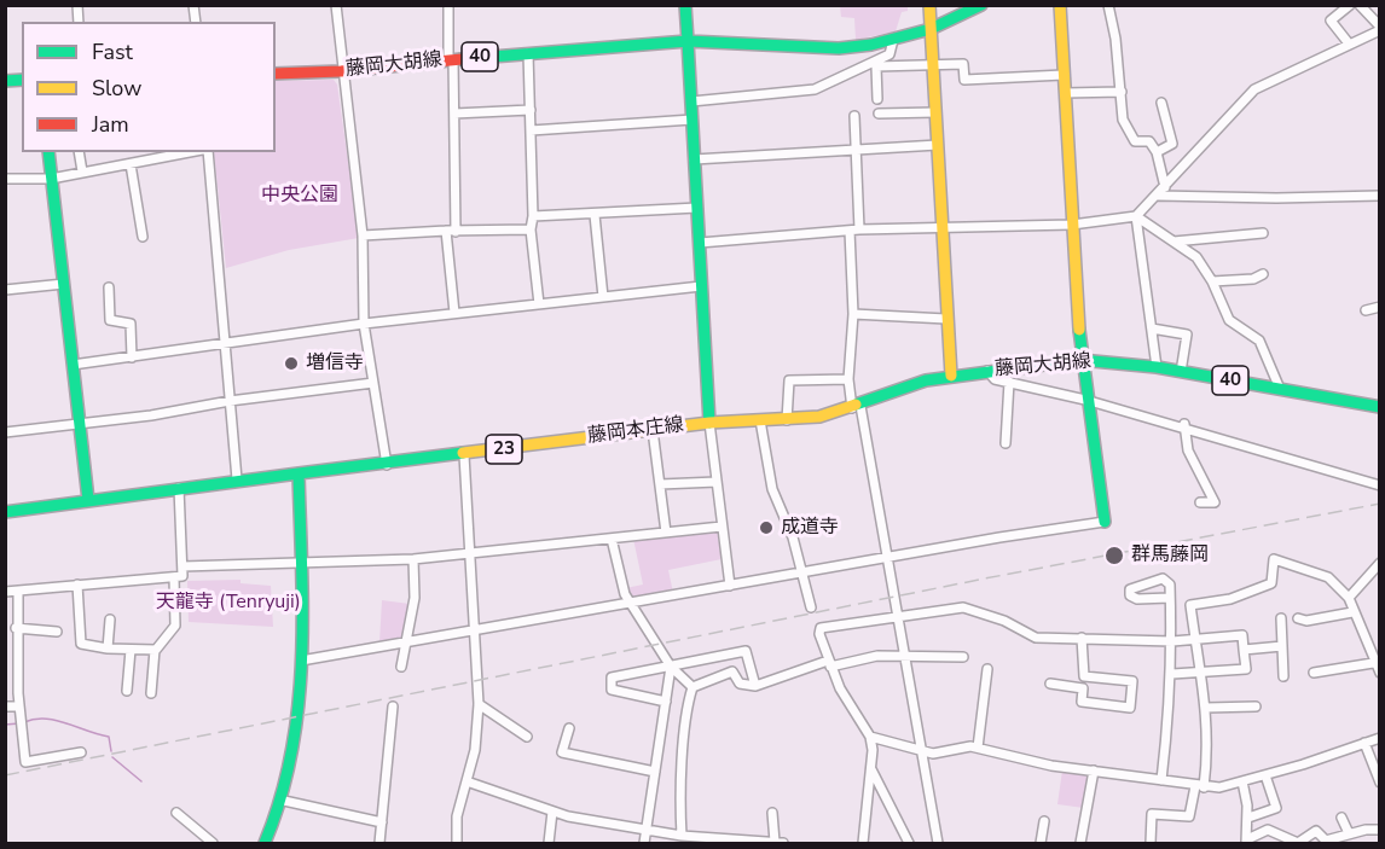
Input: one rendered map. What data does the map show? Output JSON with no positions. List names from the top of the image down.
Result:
{
  "streets": {
    "main road": [
      "40",
      "藤岡大胡線",
      "藤岡本庄線",
      "23"
    ]
  },
  "crossings": [
    ["藤岡大胡線", "藤岡本庄線"]
  ],
  "parks": ["中央公園", "天龍寺 (Tenryuji)"],
  "places": ["増信寺", "成道寺", "群馬藤岡"],
  "legend": ["Fast", "Slow", "Jam"]
}
